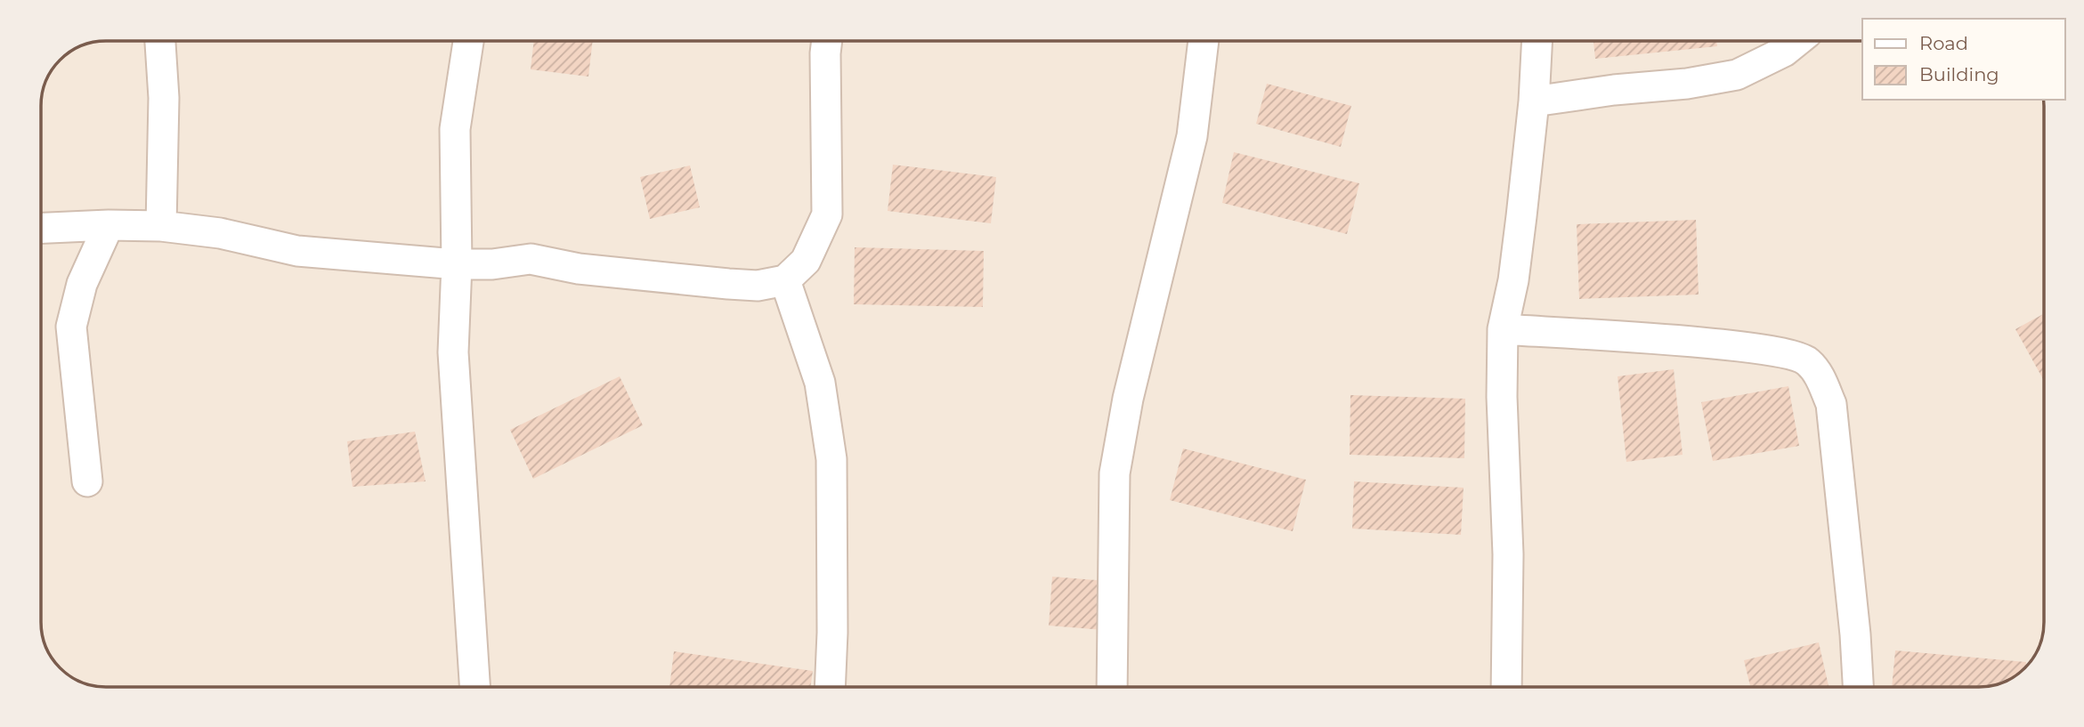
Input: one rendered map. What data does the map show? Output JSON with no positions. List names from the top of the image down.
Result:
{
  "legend": ["Road", "Building"]
}
